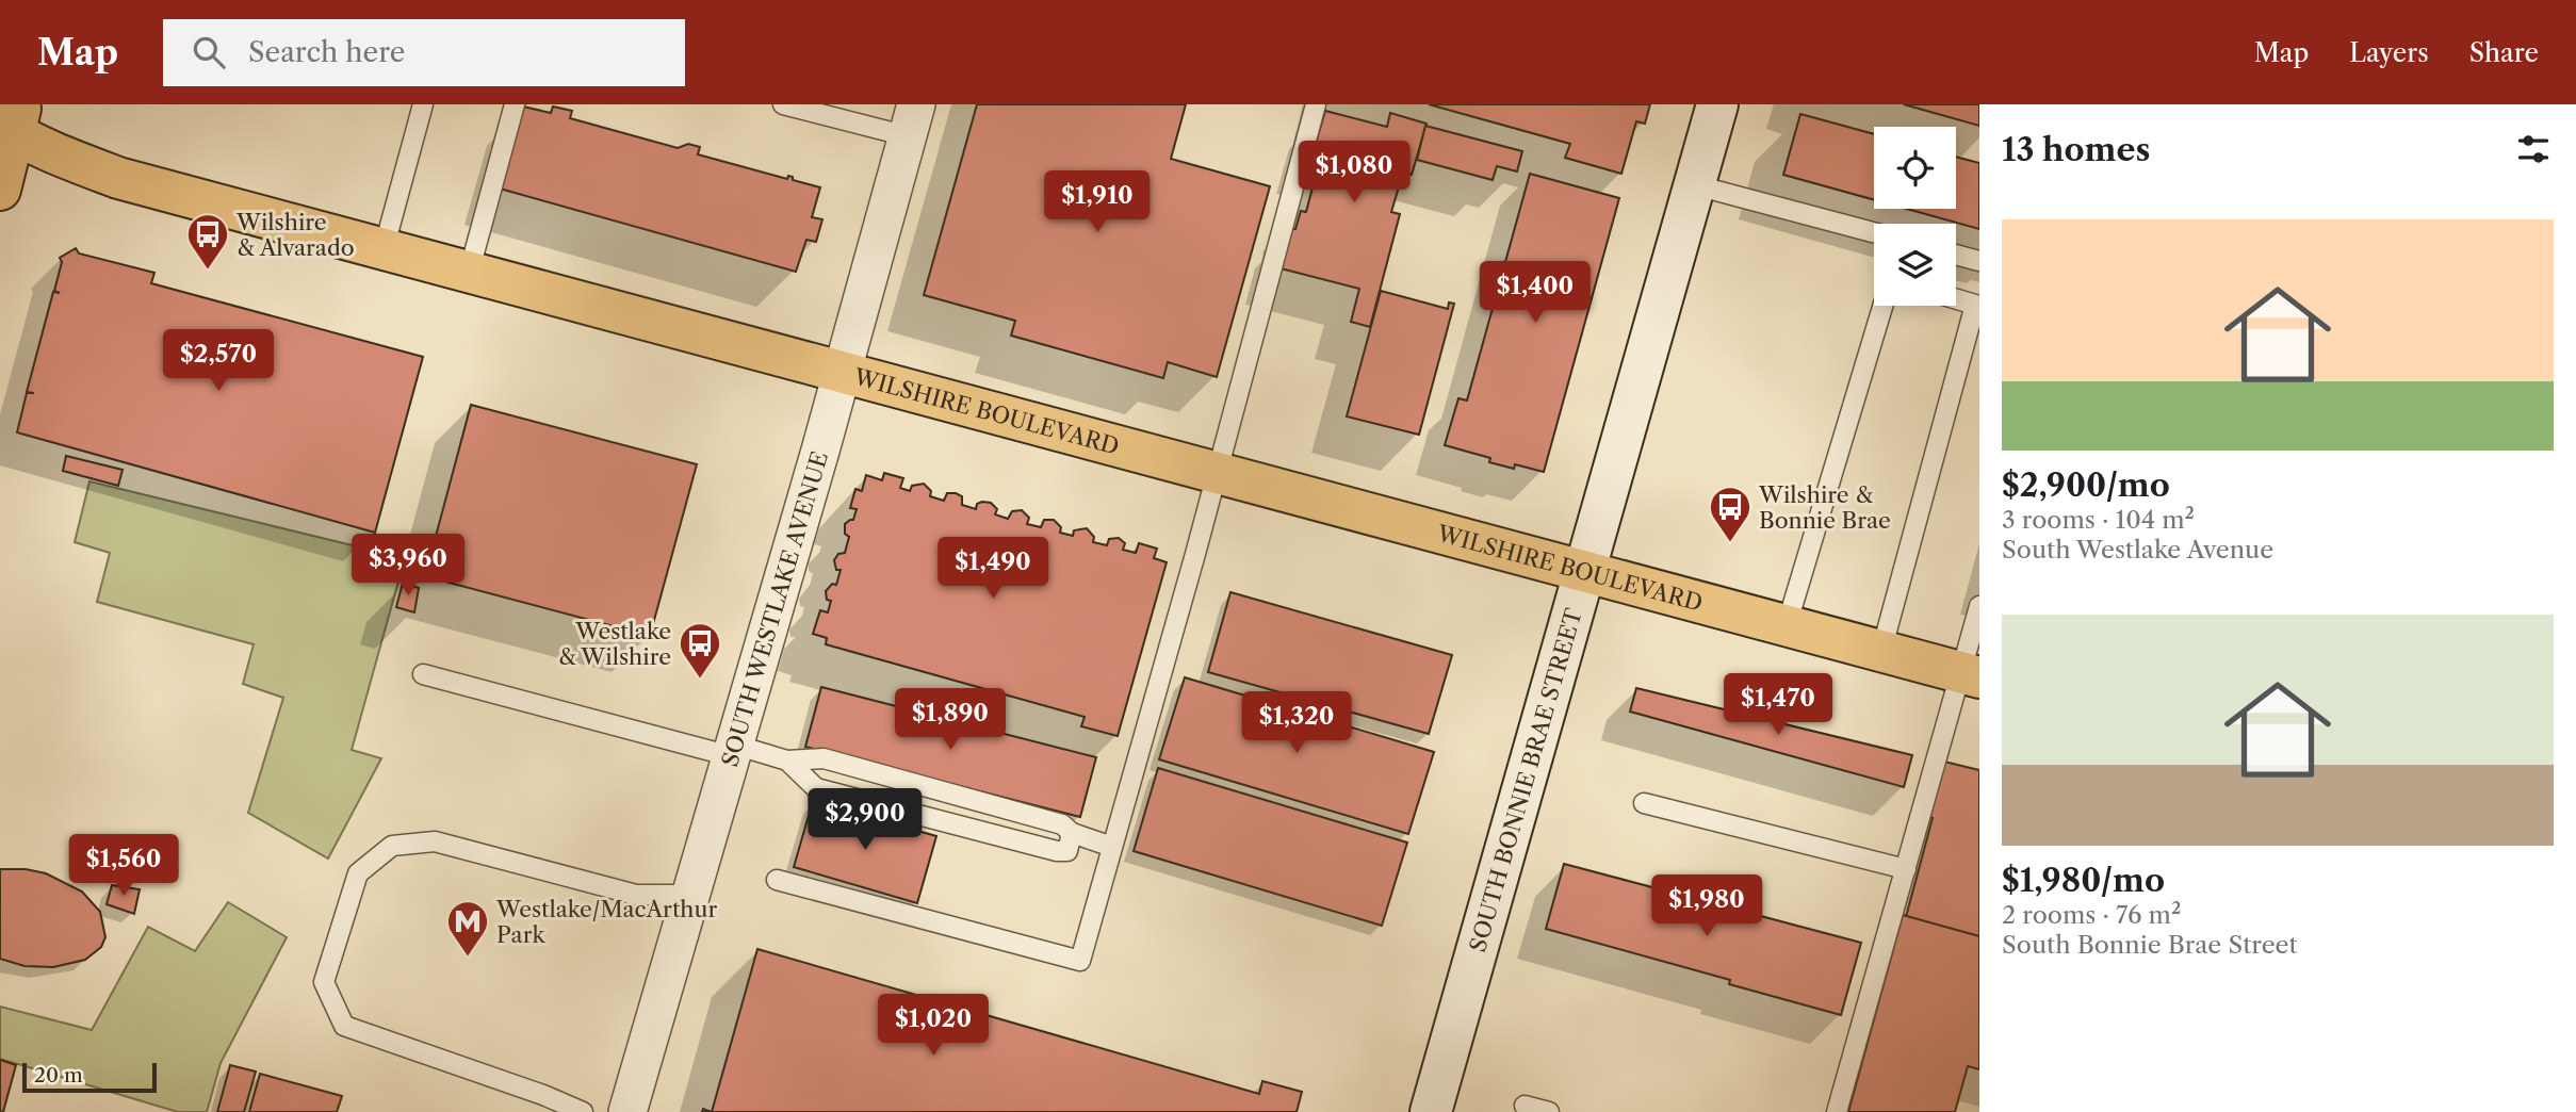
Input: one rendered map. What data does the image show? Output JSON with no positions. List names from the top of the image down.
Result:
{
  "streets": {
    "main road": ["WILSHIRE BOULEVARD"],
    "street": ["SOUTH WESTLAKE AVENUE", "SOUTH BONNIE BRAE STREET"]
  },
  "crossings": [
    ["WILSHIRE BOULEVARD", "SOUTH WESTLAKE AVENUE"],
    ["WILSHIRE BOULEVARD", "SOUTH BONNIE BRAE STREET"]
  ],
  "places": {
    "bus stop": ["Wilshire & Alvarado", "Wilshire & Bonnie Brae", "Westlake & Wilshire"],
    "metro station": ["Westlake/MacArthur Park"]
  },
  "scale_bar": "20 m",
  "page": {
    "header": "Map",
    "search": "Search here",
    "nav": ["Map", "Layers", "Share"],
    "heading": "13 homes",
    "price": [
      "$1,080",
      "$1,910",
      "$1,400",
      "$2,570",
      "$3,960",
      "$1,490",
      "$1,470",
      "$1,890",
      "$1,320",
      "$2,900",
      "$1,560",
      "$1,980",
      "$1,020"
    ],
    "list": [
      {
        "name": "$2,900/mo",
        "note": "3 rooms · 104 m² · South Westlake Avenue"
      },
      {
        "name": "$1,980/mo",
        "note": "2 rooms · 76 m² · South Bonnie Brae Street"
      }
    ],
    "scale": "20 m"
  }
}
